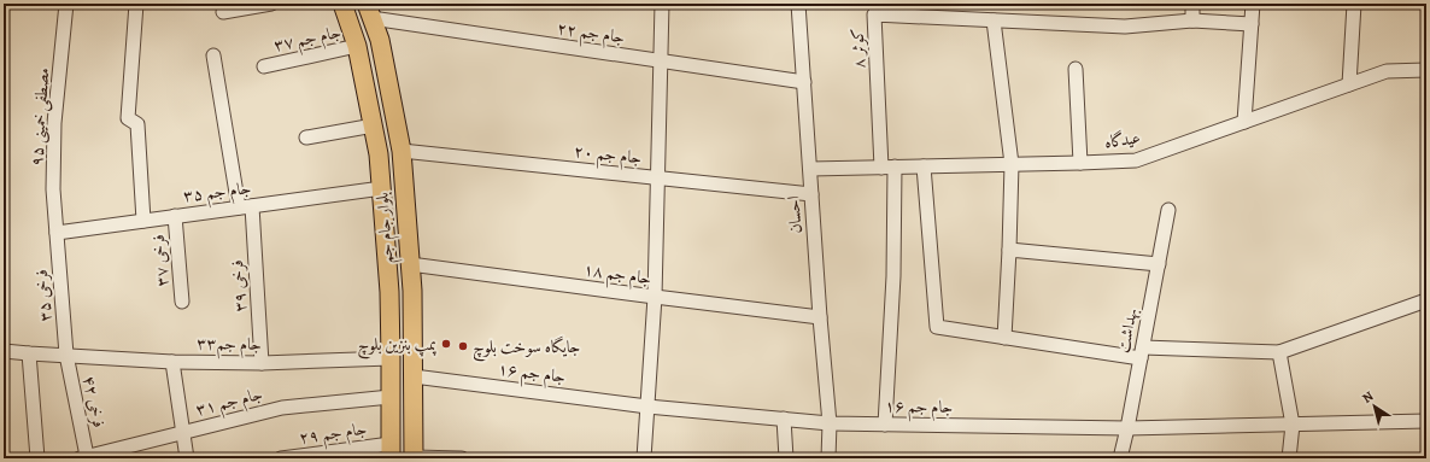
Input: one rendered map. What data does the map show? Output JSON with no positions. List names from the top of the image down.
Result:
{
  "streets": {
    "main road": ["بلوار جام جم"],
    "street": [
      "جام جم ۲۲",
      "جام جم ۳۷",
      "کوثر ۸",
      "مصطفی خمینی ۹۵",
      "عیدگاه",
      "جام جم ۲۰",
      "جام جم ۳۵",
      "احسان",
      "فرخی ۳۷",
      "جام جم ۱۸",
      "فرخی ۳۹",
      "فرخی ۳۵",
      "بهداشت",
      "جام جم۳۳",
      "جام جم ۱۶",
      "فرخی ۴۲",
      "جام جم ۳۱",
      "جام جم ۲۹"
    ]
  },
  "crossings": [
    ["جام جم ۲۲", "احسان"],
    ["جام جم ۲۲", "بلوار جام جم"],
    ["جام جم ۳۷", "بلوار جام جم"],
    ["کوثر ۸", "عیدگاه"],
    ["مصطفی خمینی ۹۵", "جام جم ۳۵"],
    ["مصطفی خمینی ۹۵", "فرخی ۳۵"],
    ["عیدگاه", "احسان"],
    ["جام جم ۲۰", "احسان"],
    ["جام جم ۲۰", "بلوار جام جم"],
    ["جام جم ۳۵", "بلوار جام جم"],
    ["جام جم ۳۵", "فرخی ۳۷"],
    ["جام جم ۳۵", "فرخی ۳۹"],
    ["جام جم ۳۵", "فرخی ۳۵"],
    ["احسان", "جام جم ۱۸"],
    ["احسان", "جام جم ۱۶"],
    ["بلوار جام جم", "جام جم ۱۸"],
    ["بلوار جام جم", "جام جم۳۳"],
    ["بلوار جام جم", "جام جم ۱۶"],
    ["بلوار جام جم", "جام جم ۳۱"],
    ["بلوار جام جم", "جام جم ۲۹"],
    ["فرخی ۳۹", "جام جم۳۳"],
    ["فرخی ۳۵", "جام جم۳۳"],
    ["فرخی ۳۵", "فرخی ۴۲"],
    ["بهداشت", "جام جم ۱۶"],
    ["جام جم۳۳", "فرخی ۴۲"],
    ["فرخی ۴۲", "جام جم ۳۱"]
  ],
  "places": ["پمپ بنزین بلوچ", "جایگاه سوخت بلوچ"],
  "north": "top left"
}
